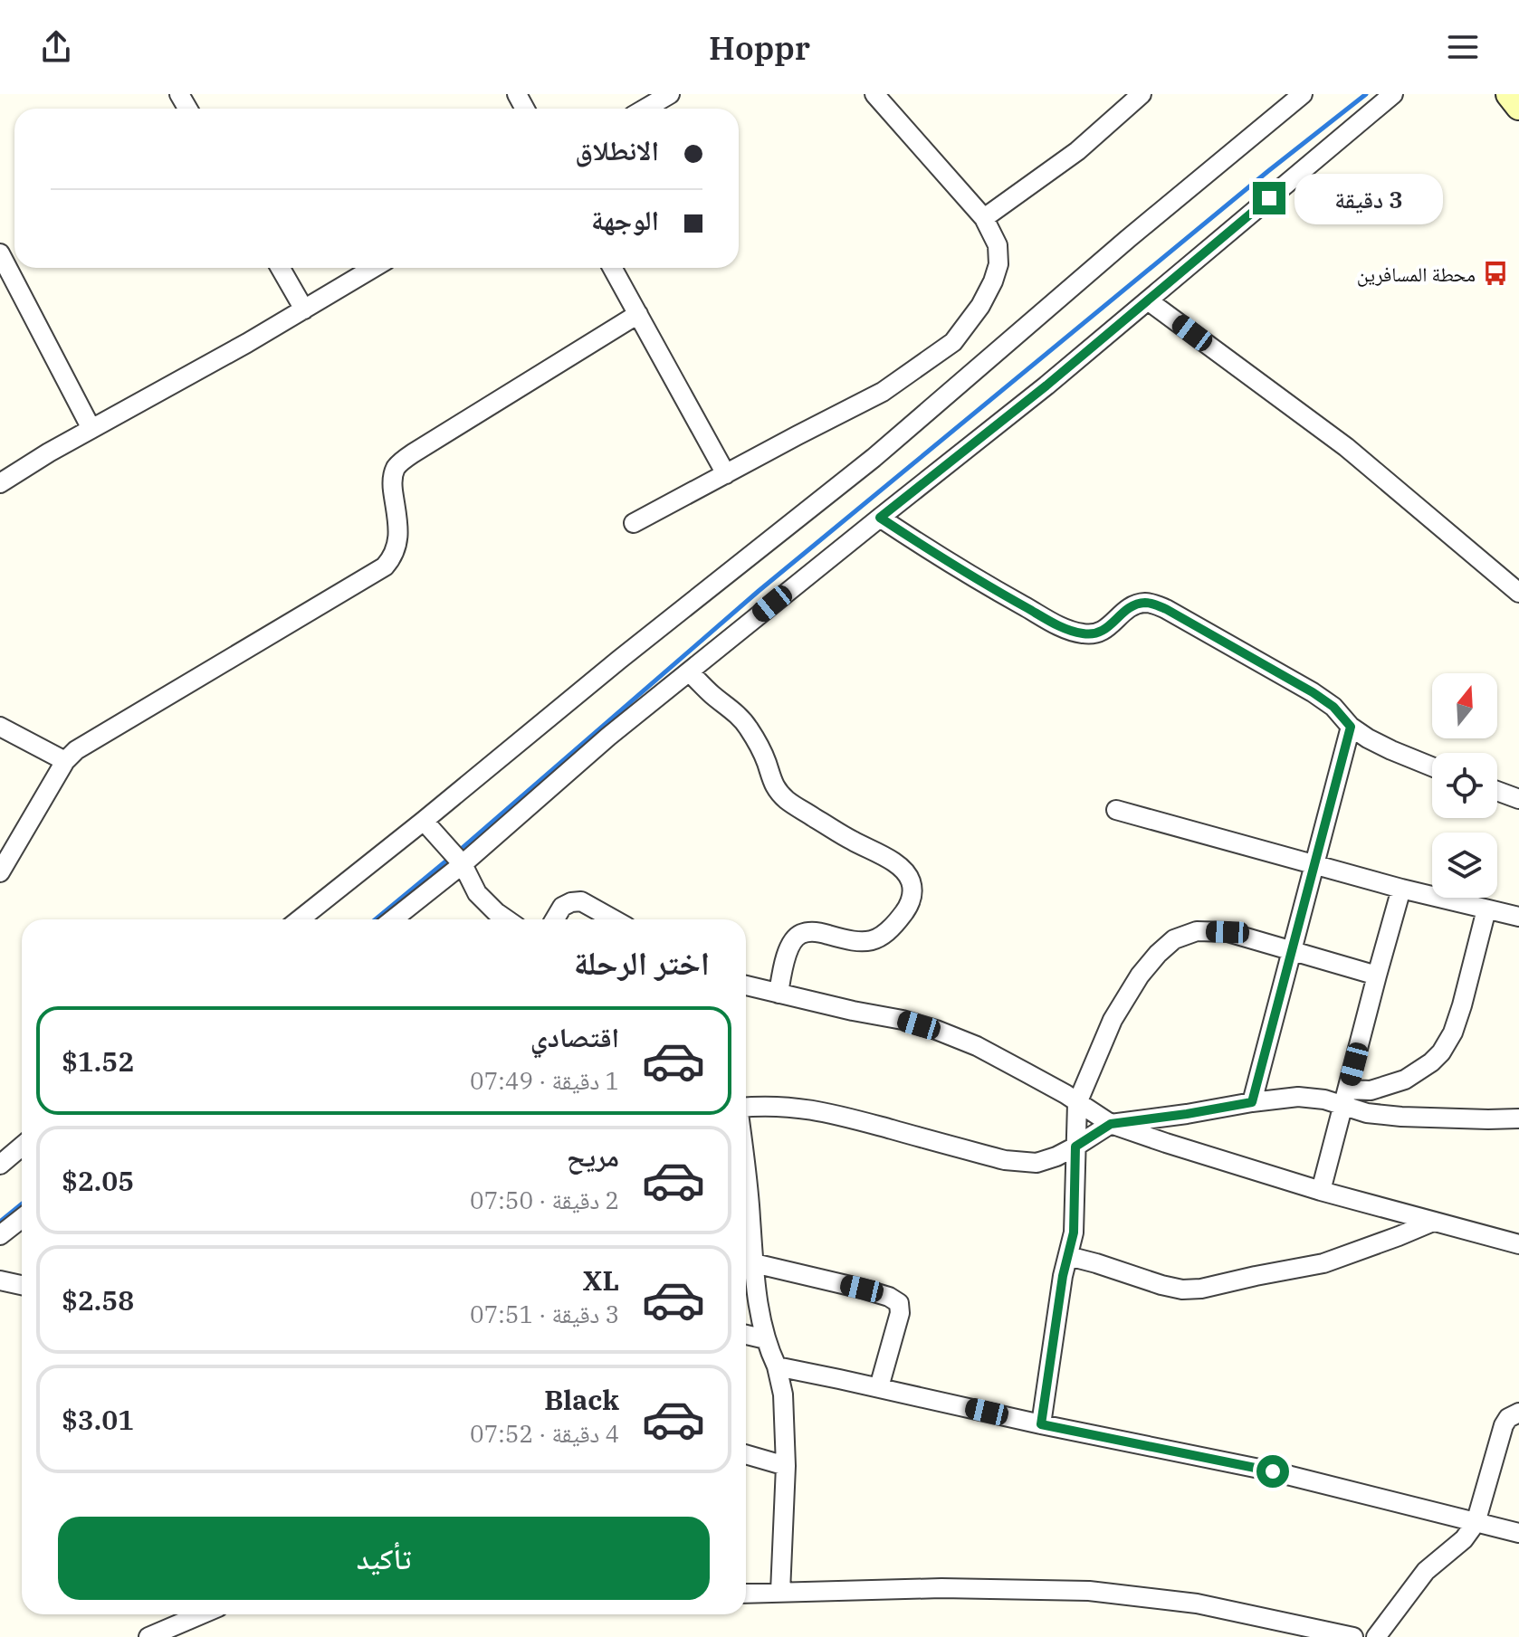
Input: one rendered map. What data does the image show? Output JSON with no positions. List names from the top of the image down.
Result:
{
  "places": {
    "bus stop": ["محطة المسافرين"]
  },
  "north": "top",
  "page": {
    "header": "Hoppr",
    "banner": ["الانطلاق", "الوجهة"],
    "bubble": "3 دقيقة",
    "heading": "اختر الرحلة",
    "list": [
      {
        "name": "اقتصادي",
        "note": "1 دقيقة · 07:49",
        "value": "$1.52"
      },
      {
        "name": "مريح",
        "note": "2 دقيقة · 07:50",
        "value": "$2.05"
      },
      {
        "name": "XL",
        "note": "3 دقيقة · 07:51",
        "value": "$2.58"
      },
      {
        "name": "Black",
        "note": "4 دقيقة · 07:52",
        "value": "$3.01"
      }
    ],
    "buttons": "تأكيد"
  }
}
